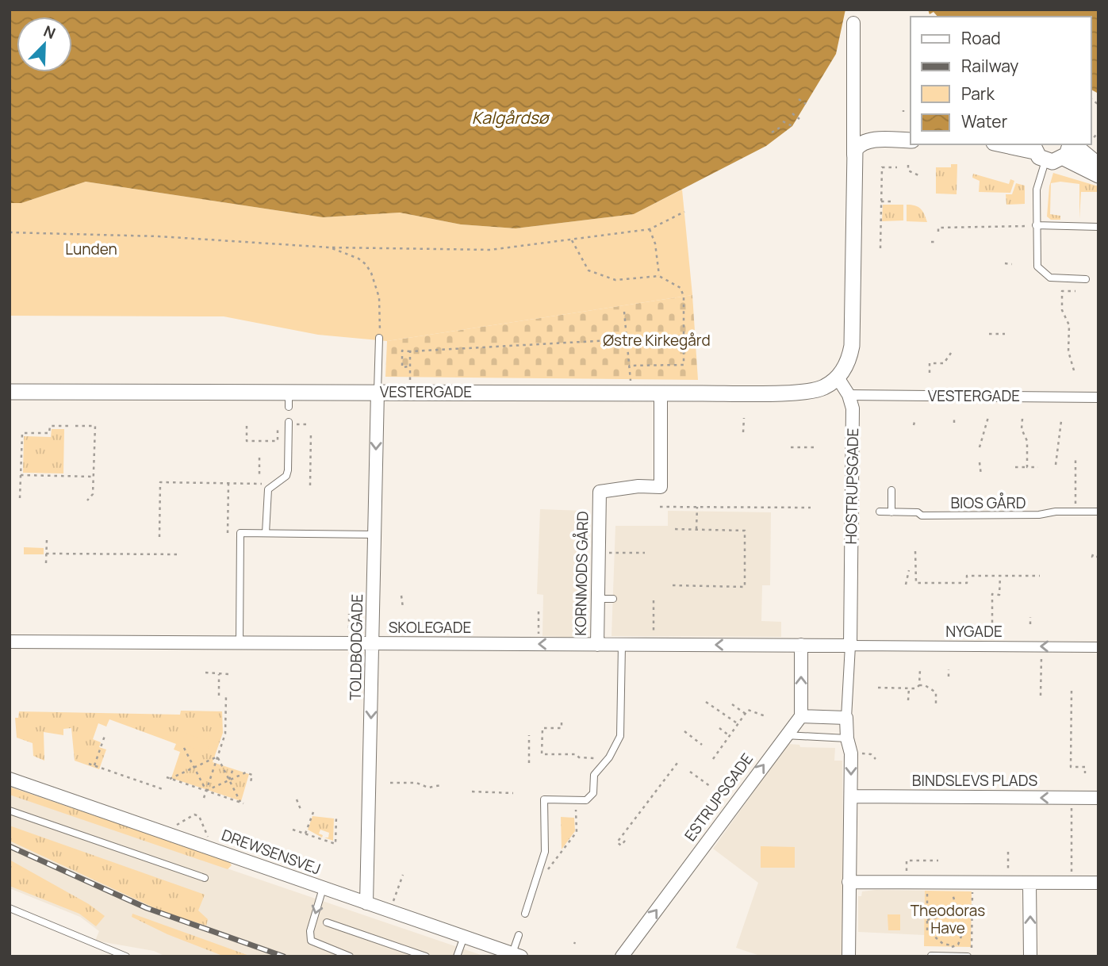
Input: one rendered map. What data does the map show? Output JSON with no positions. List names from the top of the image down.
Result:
{
  "streets": {
    "street": [
      "VESTERGADE",
      "HOSTRUPSGADE",
      "KORNMODS GÅRD",
      "SKOLEGADE",
      "NYGADE",
      "TOLDBODGADE",
      "BINDSLEVS PLADS",
      "ESTRUPSGADE",
      "DREWSENSVEJ"
    ],
    "lane": ["BIOS GÅRD"]
  },
  "crossings": [
    ["VESTERGADE", "HOSTRUPSGADE"],
    ["VESTERGADE", "KORNMODS GÅRD"],
    ["VESTERGADE", "TOLDBODGADE"],
    ["HOSTRUPSGADE", "SKOLEGADE"],
    ["HOSTRUPSGADE", "NYGADE"],
    ["HOSTRUPSGADE", "BINDSLEVS PLADS"],
    ["KORNMODS GÅRD", "SKOLEGADE"],
    ["SKOLEGADE", "NYGADE"],
    ["SKOLEGADE", "TOLDBODGADE"],
    ["TOLDBODGADE", "DREWSENSVEJ"]
  ],
  "one_way": ["NYGADE", "TOLDBODGADE", "ESTRUPSGADE"],
  "water": ["Kalgårdsø"],
  "parks": ["Lunden", "Østre Kirkegård", "Theodoras Have"],
  "legend": [
    "Road",
    "Railway",
    "Park",
    "Water"
  ],
  "north": "top right"
}
